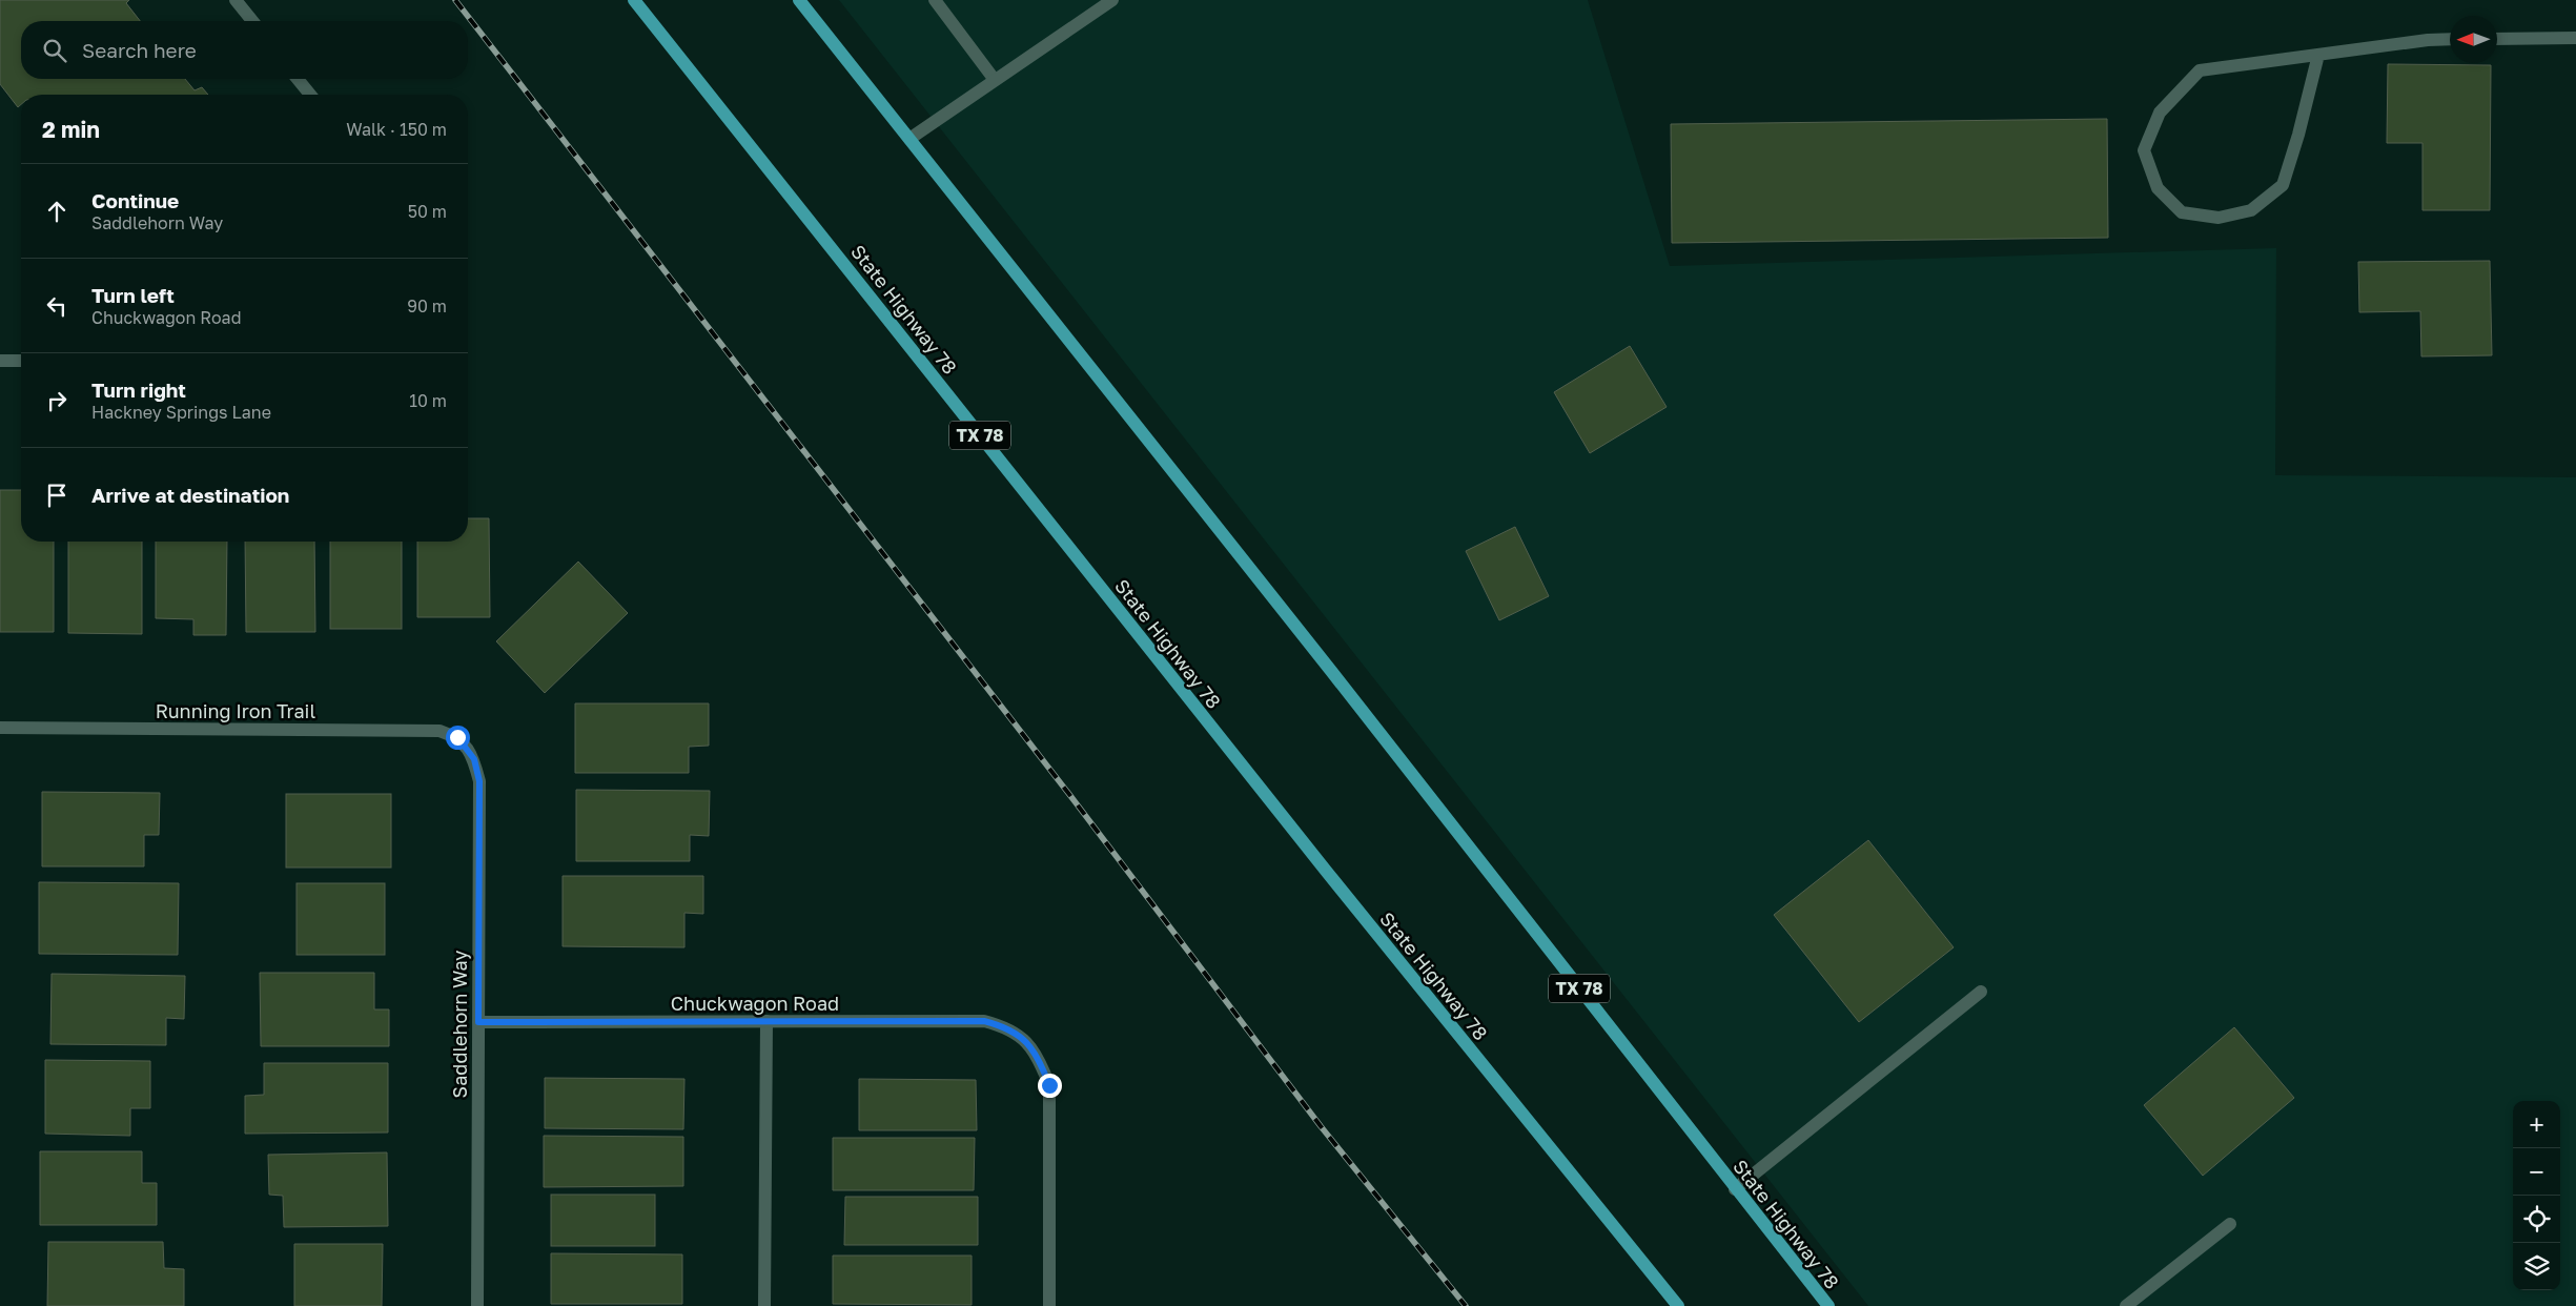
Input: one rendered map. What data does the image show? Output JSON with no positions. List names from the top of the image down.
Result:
{
  "streets": {
    "main road": ["State Highway 78", "TX 78"],
    "street": ["Running Iron Trail", "Chuckwagon Road", "Saddlehorn Way"]
  },
  "crossings": [
    ["Running Iron Trail", "Saddlehorn Way"],
    ["Chuckwagon Road", "Saddlehorn Way"]
  ],
  "north": "left",
  "page": {
    "search": "Search here",
    "heading": ["2 min", "Walk · 150 m"],
    "list": [
      ["Continue", "Saddlehorn Way", "50 m"],
      ["Turn left", "Chuckwagon Road", "90 m"],
      ["Turn right", "Hackney Springs Lane", "10 m"],
      "Arrive at destination"
    ],
    "map_buttons": ["+", "−"]
  }
}
